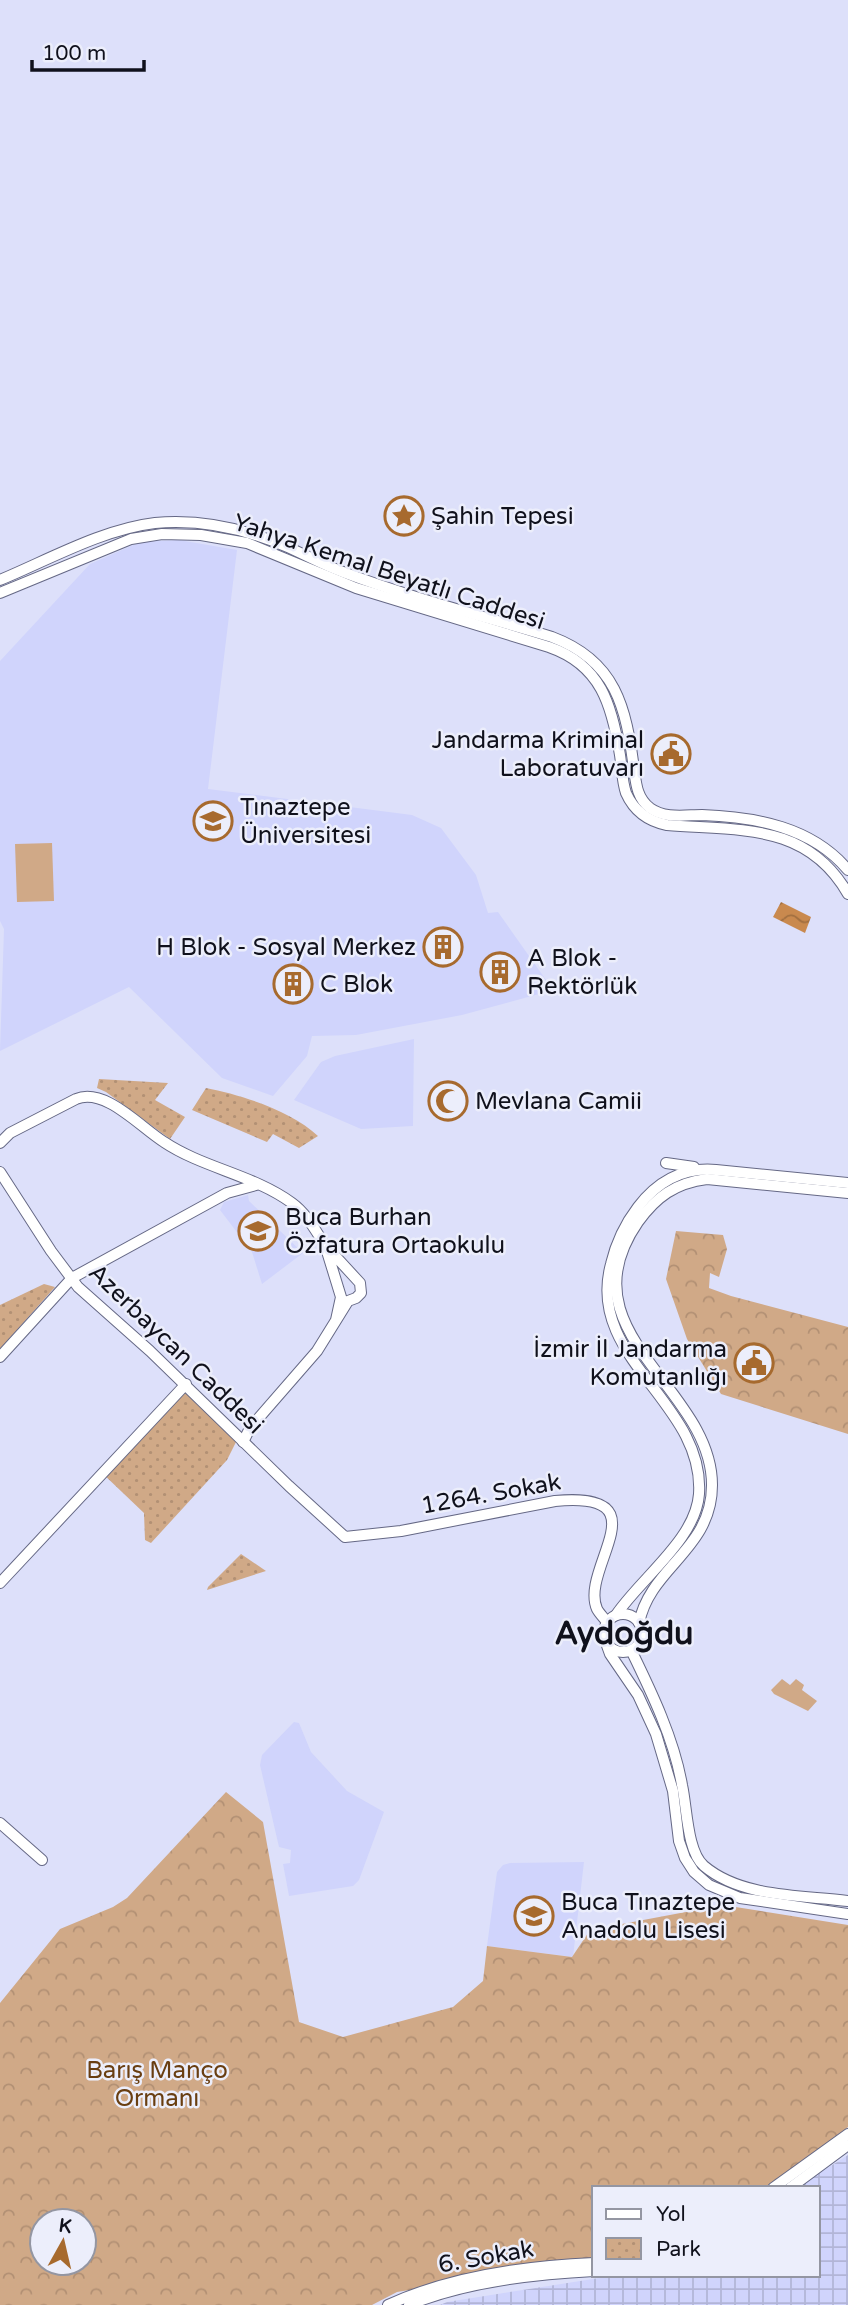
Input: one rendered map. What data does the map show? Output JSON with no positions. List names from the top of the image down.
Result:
{
  "streets": {
    "main road": [
      "Yahya Kemal Beyatlı Caddesi",
      "Azerbaycan Caddesi",
      "1264. Sokak",
      "6. Sokak"
    ]
  },
  "crossings": [
    ["Azerbaycan Caddesi", "1264. Sokak"]
  ],
  "districts": ["Aydoğdu"],
  "parks": ["Barış Manço Ormanı"],
  "places": {
    "place": ["Şahin Tepesi"],
    "public building": ["Jandarma Kriminal Laboratuvarı", "İzmir İl Jandarma Komutanlığı"],
    "school or university": ["Tınaztepe Üniversitesi", "Buca Burhan Özfatura Ortaokulu", "Buca Tınaztepe Anadolu Lisesi"],
    "building": ["H Blok - Sosyal Merkez", "A Blok - Rektörlük", "C Blok"],
    "mosque": ["Mevlana Camii"]
  },
  "legend": ["Yol", "Park"],
  "scale_bar": "100 m",
  "north": "top"
}
